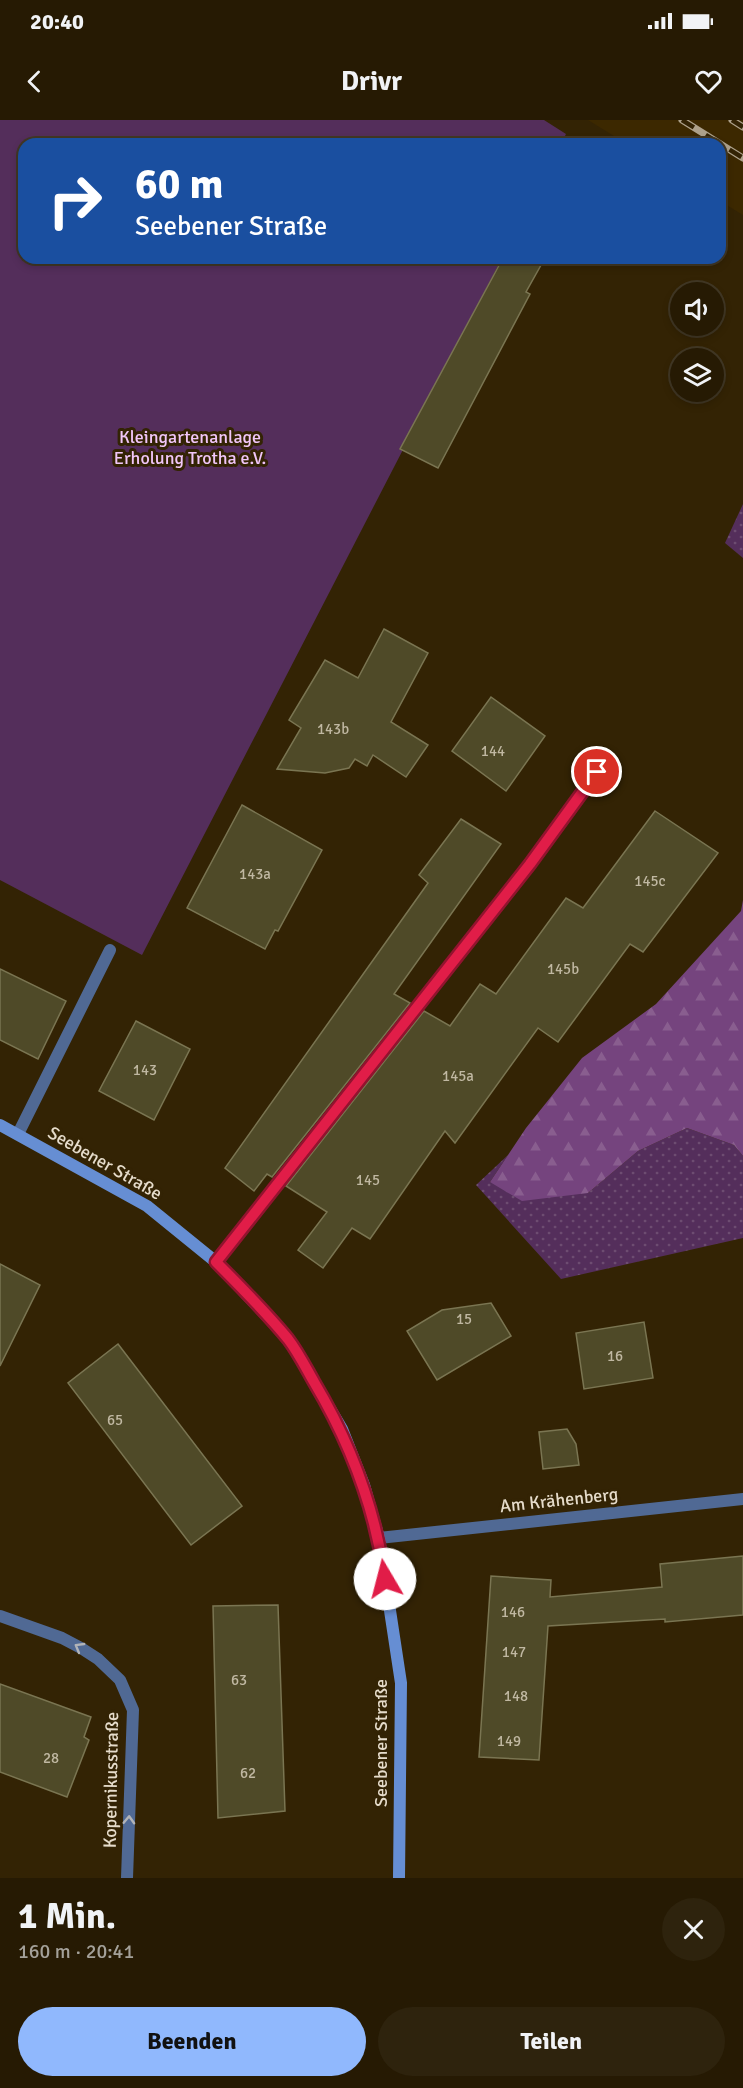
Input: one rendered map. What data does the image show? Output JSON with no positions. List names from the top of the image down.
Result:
{
  "streets": {
    "street": ["Seebener Straße", "Am Krähenberg", "Kopernikusstraße"]
  },
  "crossings": [
    ["Seebener Straße", "Am Krähenberg"]
  ],
  "one_way": ["Kopernikusstraße"],
  "parks": ["Kleingartenanlage Erholung Trotha e.V."],
  "house_numbers": [
    "143b",
    "144",
    "143a",
    "145c",
    "145b",
    "143",
    "145a",
    "145",
    "15",
    "16",
    "65",
    "146",
    "147",
    "63",
    "148",
    "149",
    "28",
    "62"
  ],
  "page": {
    "status": "20:40",
    "header": "Drivr",
    "turn": ["60 m", "Seebener Straße"],
    "heading": ["1 Min.", "160 m · 20:41"],
    "buttons": ["Beenden", "Teilen"]
  }
}
